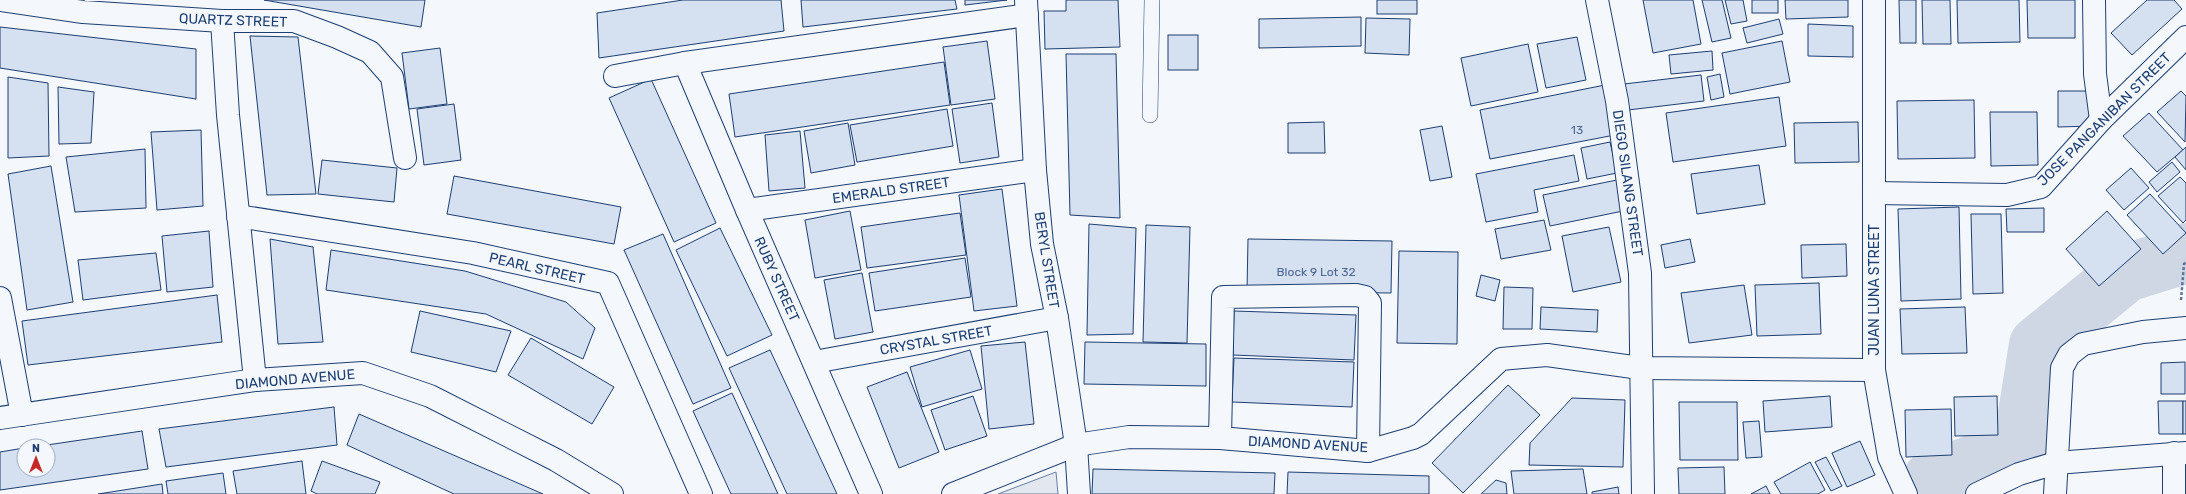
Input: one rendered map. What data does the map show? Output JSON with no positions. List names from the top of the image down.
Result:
{
  "streets": {
    "street": [
      "QUARTZ STREET",
      "JOSE PANGANIBAN STREET",
      "DIEGO SILANG STREET",
      "EMERALD STREET",
      "BERYL STREET",
      "PEARL STREET",
      "RUBY STREET",
      "JUAN LUNA STREET",
      "CRYSTAL STREET",
      "DIAMOND AVENUE"
    ]
  },
  "crossings": [
    ["JOSE PANGANIBAN STREET", "JUAN LUNA STREET"],
    ["DIEGO SILANG STREET", "JUAN LUNA STREET"],
    ["DIEGO SILANG STREET", "DIAMOND AVENUE"],
    ["EMERALD STREET", "BERYL STREET"],
    ["EMERALD STREET", "RUBY STREET"],
    ["BERYL STREET", "CRYSTAL STREET"],
    ["BERYL STREET", "DIAMOND AVENUE"],
    ["RUBY STREET", "CRYSTAL STREET"],
    ["JUAN LUNA STREET", "DIAMOND AVENUE"]
  ],
  "house_numbers": ["13", "Block 9 Lot 32"],
  "north": "top"
}
